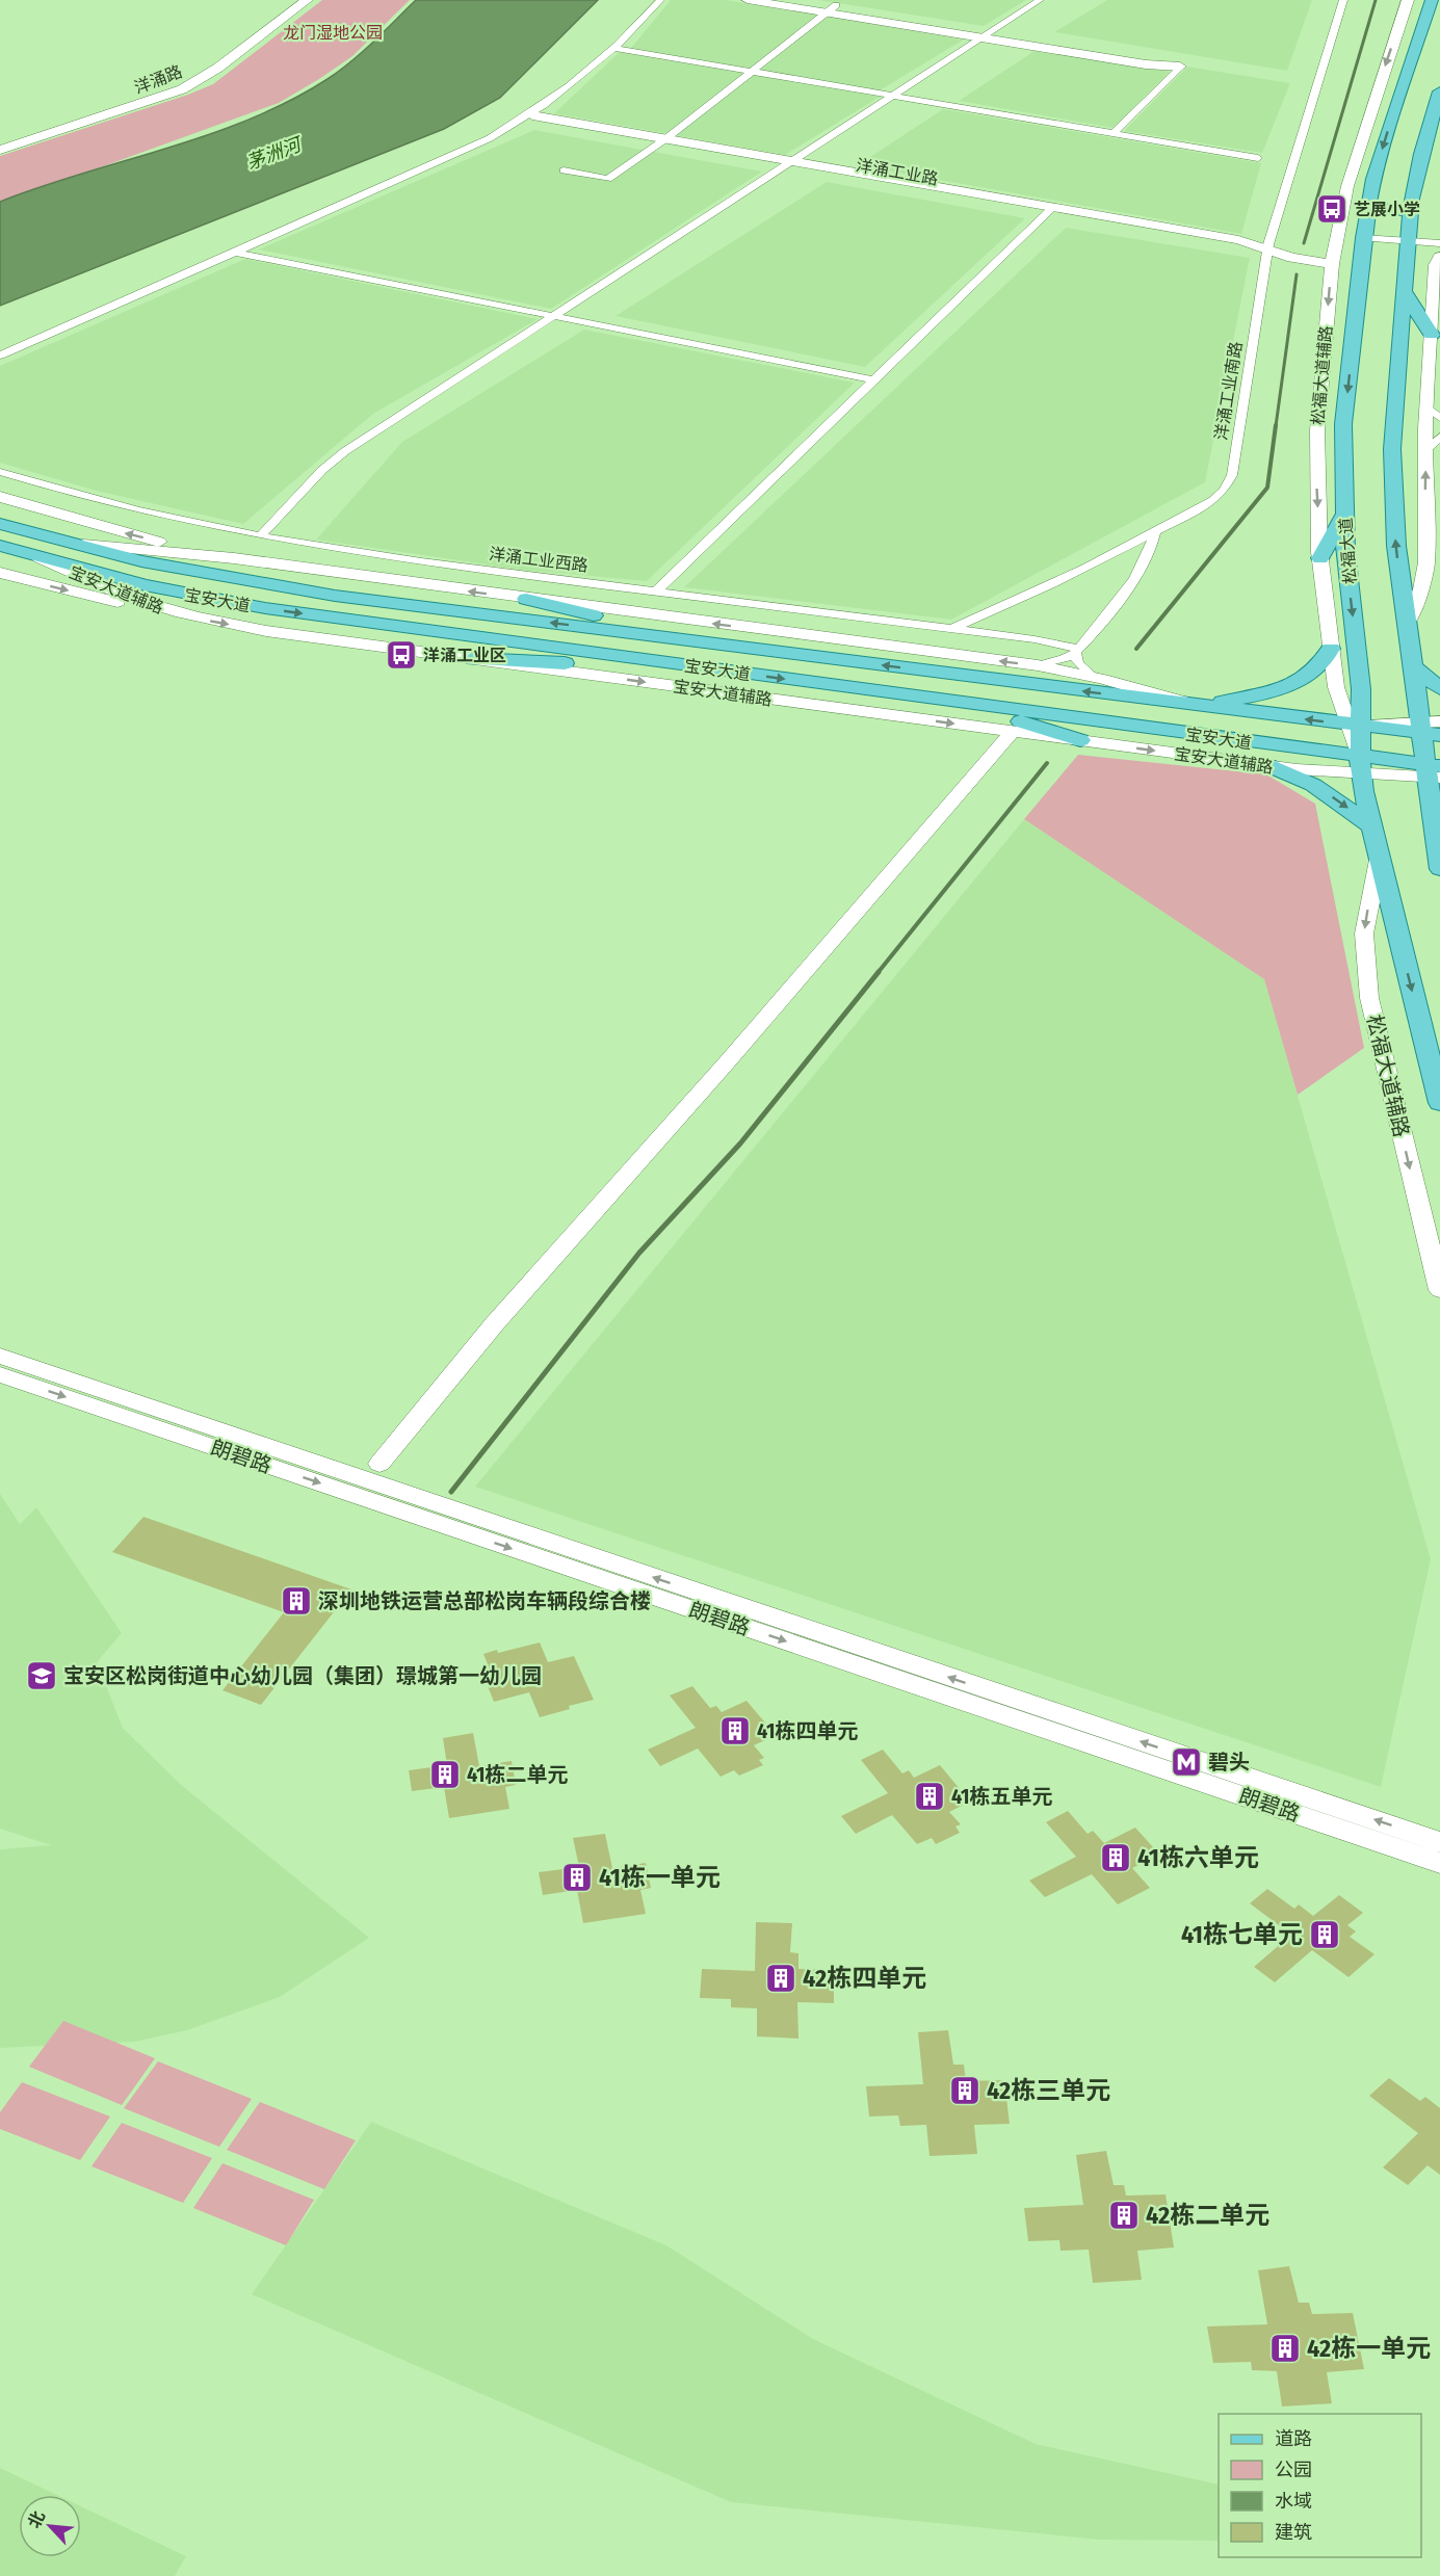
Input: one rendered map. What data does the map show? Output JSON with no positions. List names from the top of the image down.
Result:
{
  "streets": {
    "main road": [
      "洋涌路",
      "洋涌工业路",
      "松福大道辅路",
      "松福大道",
      "宝安大道辅路",
      "宝安大道",
      "朗碧路"
    ],
    "street": ["洋涌工业南路", "洋涌工业西路"]
  },
  "crossings": [
    ["洋涌工业路", "松福大道辅路"],
    ["洋涌工业路", "洋涌工业南路"],
    ["松福大道辅路", "松福大道"],
    ["松福大道辅路", "宝安大道"],
    ["洋涌工业南路", "洋涌工业西路"],
    ["松福大道", "宝安大道辅路"],
    ["松福大道", "宝安大道"],
    ["宝安大道辅路", "宝安大道"]
  ],
  "water": ["茅洲河"],
  "parks": ["龙门湿地公园"],
  "places": {
    "bus stop": ["艺展小学", "洋涌工业区"],
    "building": [
      "深圳地铁运营总部松岗车辆段综合楼",
      "41栋四单元",
      "41栋二单元",
      "41栋五单元",
      "41栋六单元",
      "41栋一单元",
      "41栋七单元",
      "42栋四单元",
      "42栋三单元",
      "42栋二单元",
      "42栋一单元"
    ],
    "school or university": ["宝安区松岗街道中心幼儿园（集团）璟城第一幼儿园"],
    "metro station": ["碧头"]
  },
  "legend": [
    "道路",
    "公园",
    "水域",
    "建筑"
  ],
  "north": "top left"
}
